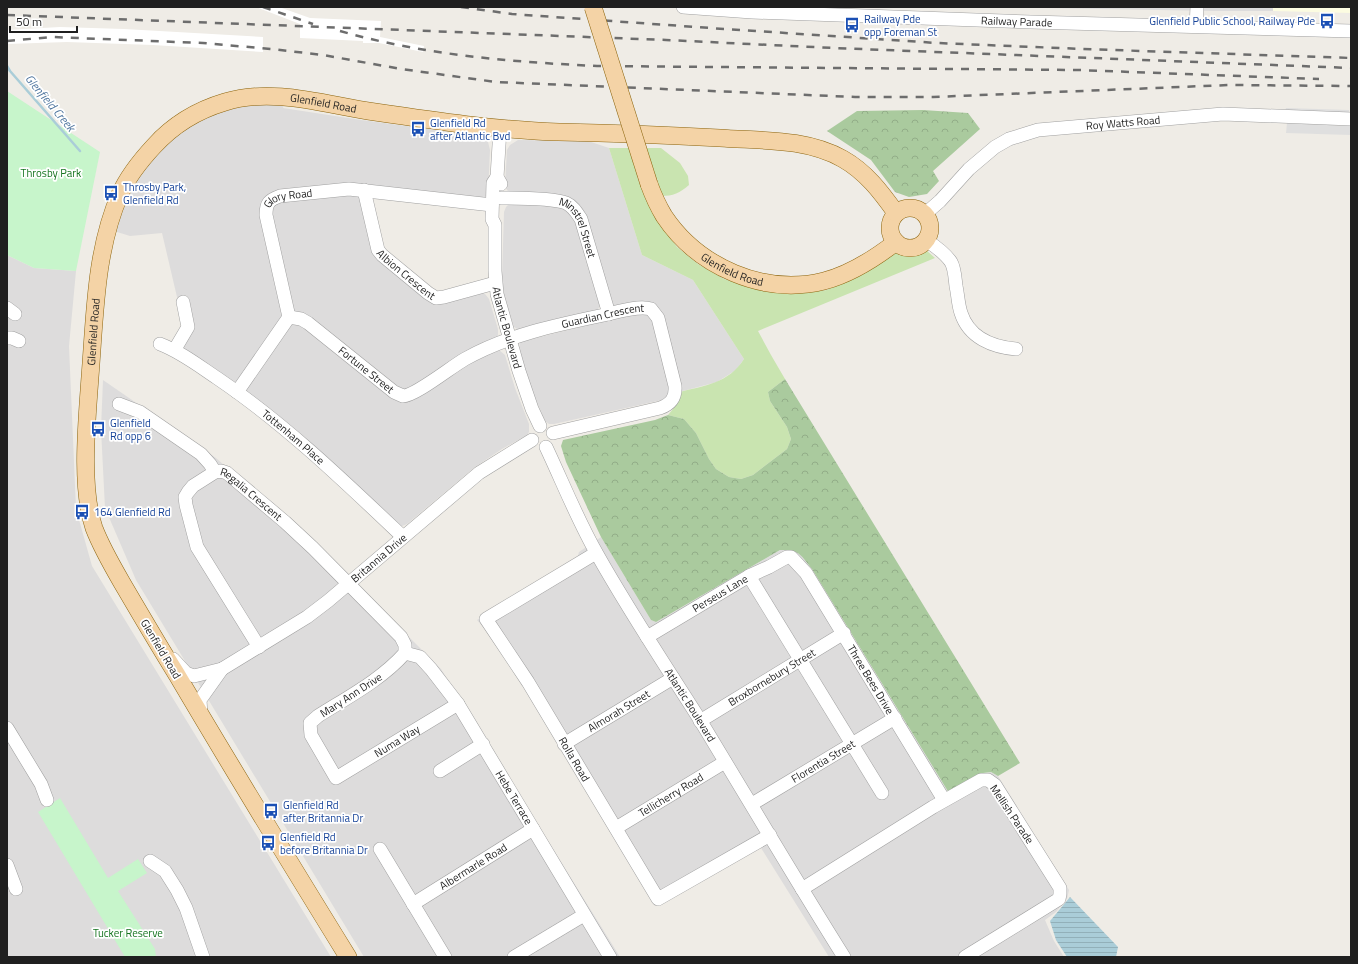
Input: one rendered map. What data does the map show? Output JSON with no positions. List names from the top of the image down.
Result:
{
  "streets": {
    "main road": ["Glenfield Road"],
    "street": [
      "Railway Parade",
      "Roy Watts Road",
      "Glory Road",
      "Minstrel Street",
      "Albion Crescent",
      "Guardian Crescent",
      "Atlantic Boulevard",
      "Fortune Street",
      "Tottenham Place",
      "Regalia Crescent",
      "Britannia Drive",
      "Perseus Lane",
      "Broxbornebury Street",
      "Three Bees Drive",
      "Mary Ann Drive",
      "Almorah Street",
      "Numa Way",
      "Rolla Road",
      "Florentia Street",
      "Tellicherry Road",
      "Hebe Terrace",
      "Mellish Parade",
      "Albermarle Road"
    ]
  },
  "crossings": [
    ["Glenfield Road", "Roy Watts Road"],
    ["Glenfield Road", "Atlantic Boulevard"],
    ["Glenfield Road", "Britannia Drive"],
    ["Glory Road", "Minstrel Street"],
    ["Glory Road", "Albion Crescent"],
    ["Glory Road", "Atlantic Boulevard"],
    ["Glory Road", "Fortune Street"],
    ["Minstrel Street", "Guardian Crescent"],
    ["Minstrel Street", "Atlantic Boulevard"],
    ["Albion Crescent", "Atlantic Boulevard"],
    ["Guardian Crescent", "Atlantic Boulevard"],
    ["Guardian Crescent", "Fortune Street"],
    ["Guardian Crescent", "Britannia Drive"],
    ["Atlantic Boulevard", "Fortune Street"],
    ["Atlantic Boulevard", "Britannia Drive"],
    ["Atlantic Boulevard", "Perseus Lane"],
    ["Atlantic Boulevard", "Broxbornebury Street"],
    ["Atlantic Boulevard", "Almorah Street"],
    ["Atlantic Boulevard", "Rolla Road"],
    ["Atlantic Boulevard", "Florentia Street"],
    ["Atlantic Boulevard", "Tellicherry Road"],
    ["Atlantic Boulevard", "Mellish Parade"],
    ["Tottenham Place", "Britannia Drive"],
    ["Regalia Crescent", "Britannia Drive"],
    ["Perseus Lane", "Three Bees Drive"],
    ["Broxbornebury Street", "Three Bees Drive"],
    ["Three Bees Drive", "Florentia Street"],
    ["Three Bees Drive", "Mellish Parade"],
    ["Mary Ann Drive", "Numa Way"],
    ["Mary Ann Drive", "Hebe Terrace"],
    ["Almorah Street", "Rolla Road"],
    ["Numa Way", "Hebe Terrace"],
    ["Rolla Road", "Tellicherry Road"],
    ["Hebe Terrace", "Albermarle Road"]
  ],
  "water": ["Glenfield Creek"],
  "parks": ["Throsby Park", "Tucker Reserve"],
  "places": {
    "bus stop": [
      "Glenfield Public School, Railway Pde",
      "Railway Pde opp Foreman St",
      "Glenfield Rd after Atlantic Bvd",
      "Throsby Park, Glenfield Rd",
      "Glenfield Rd opp 6",
      "164 Glenfield Rd",
      "Glenfield Rd after Britannia Dr",
      "Glenfield Rd before Britannia Dr"
    ]
  },
  "scale_bar": "50 m"
}
